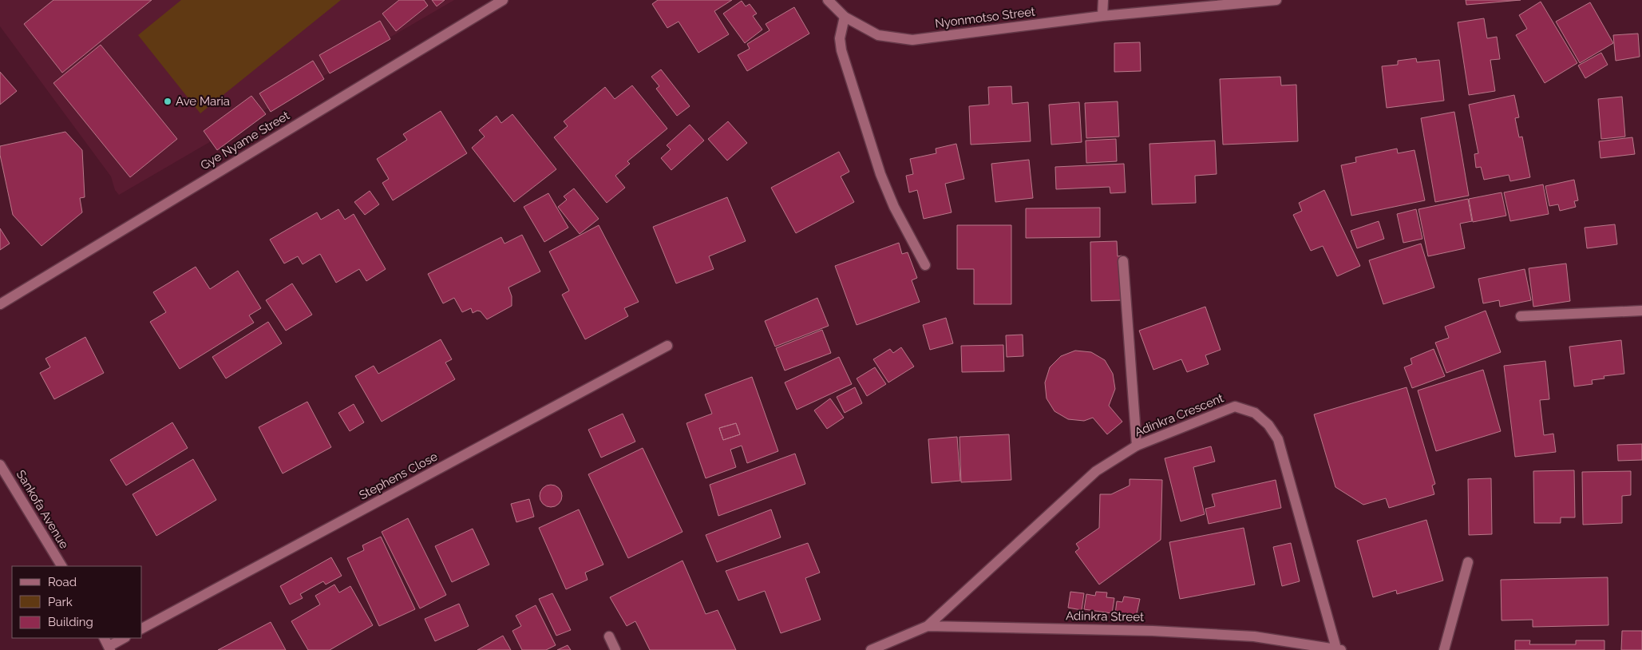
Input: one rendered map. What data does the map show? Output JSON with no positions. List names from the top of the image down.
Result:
{
  "streets": {
    "street": [
      "Nyonmotso Street",
      "Gye Nyame Street",
      "Adinkra Crescent",
      "Stephens Close",
      "Sankofa Avenue",
      "Adinkra Street"
    ]
  },
  "crossings": [
    ["Adinkra Crescent", "Adinkra Street"]
  ],
  "places": ["Ave Maria"],
  "legend": ["Road", "Park", "Building"]
}
